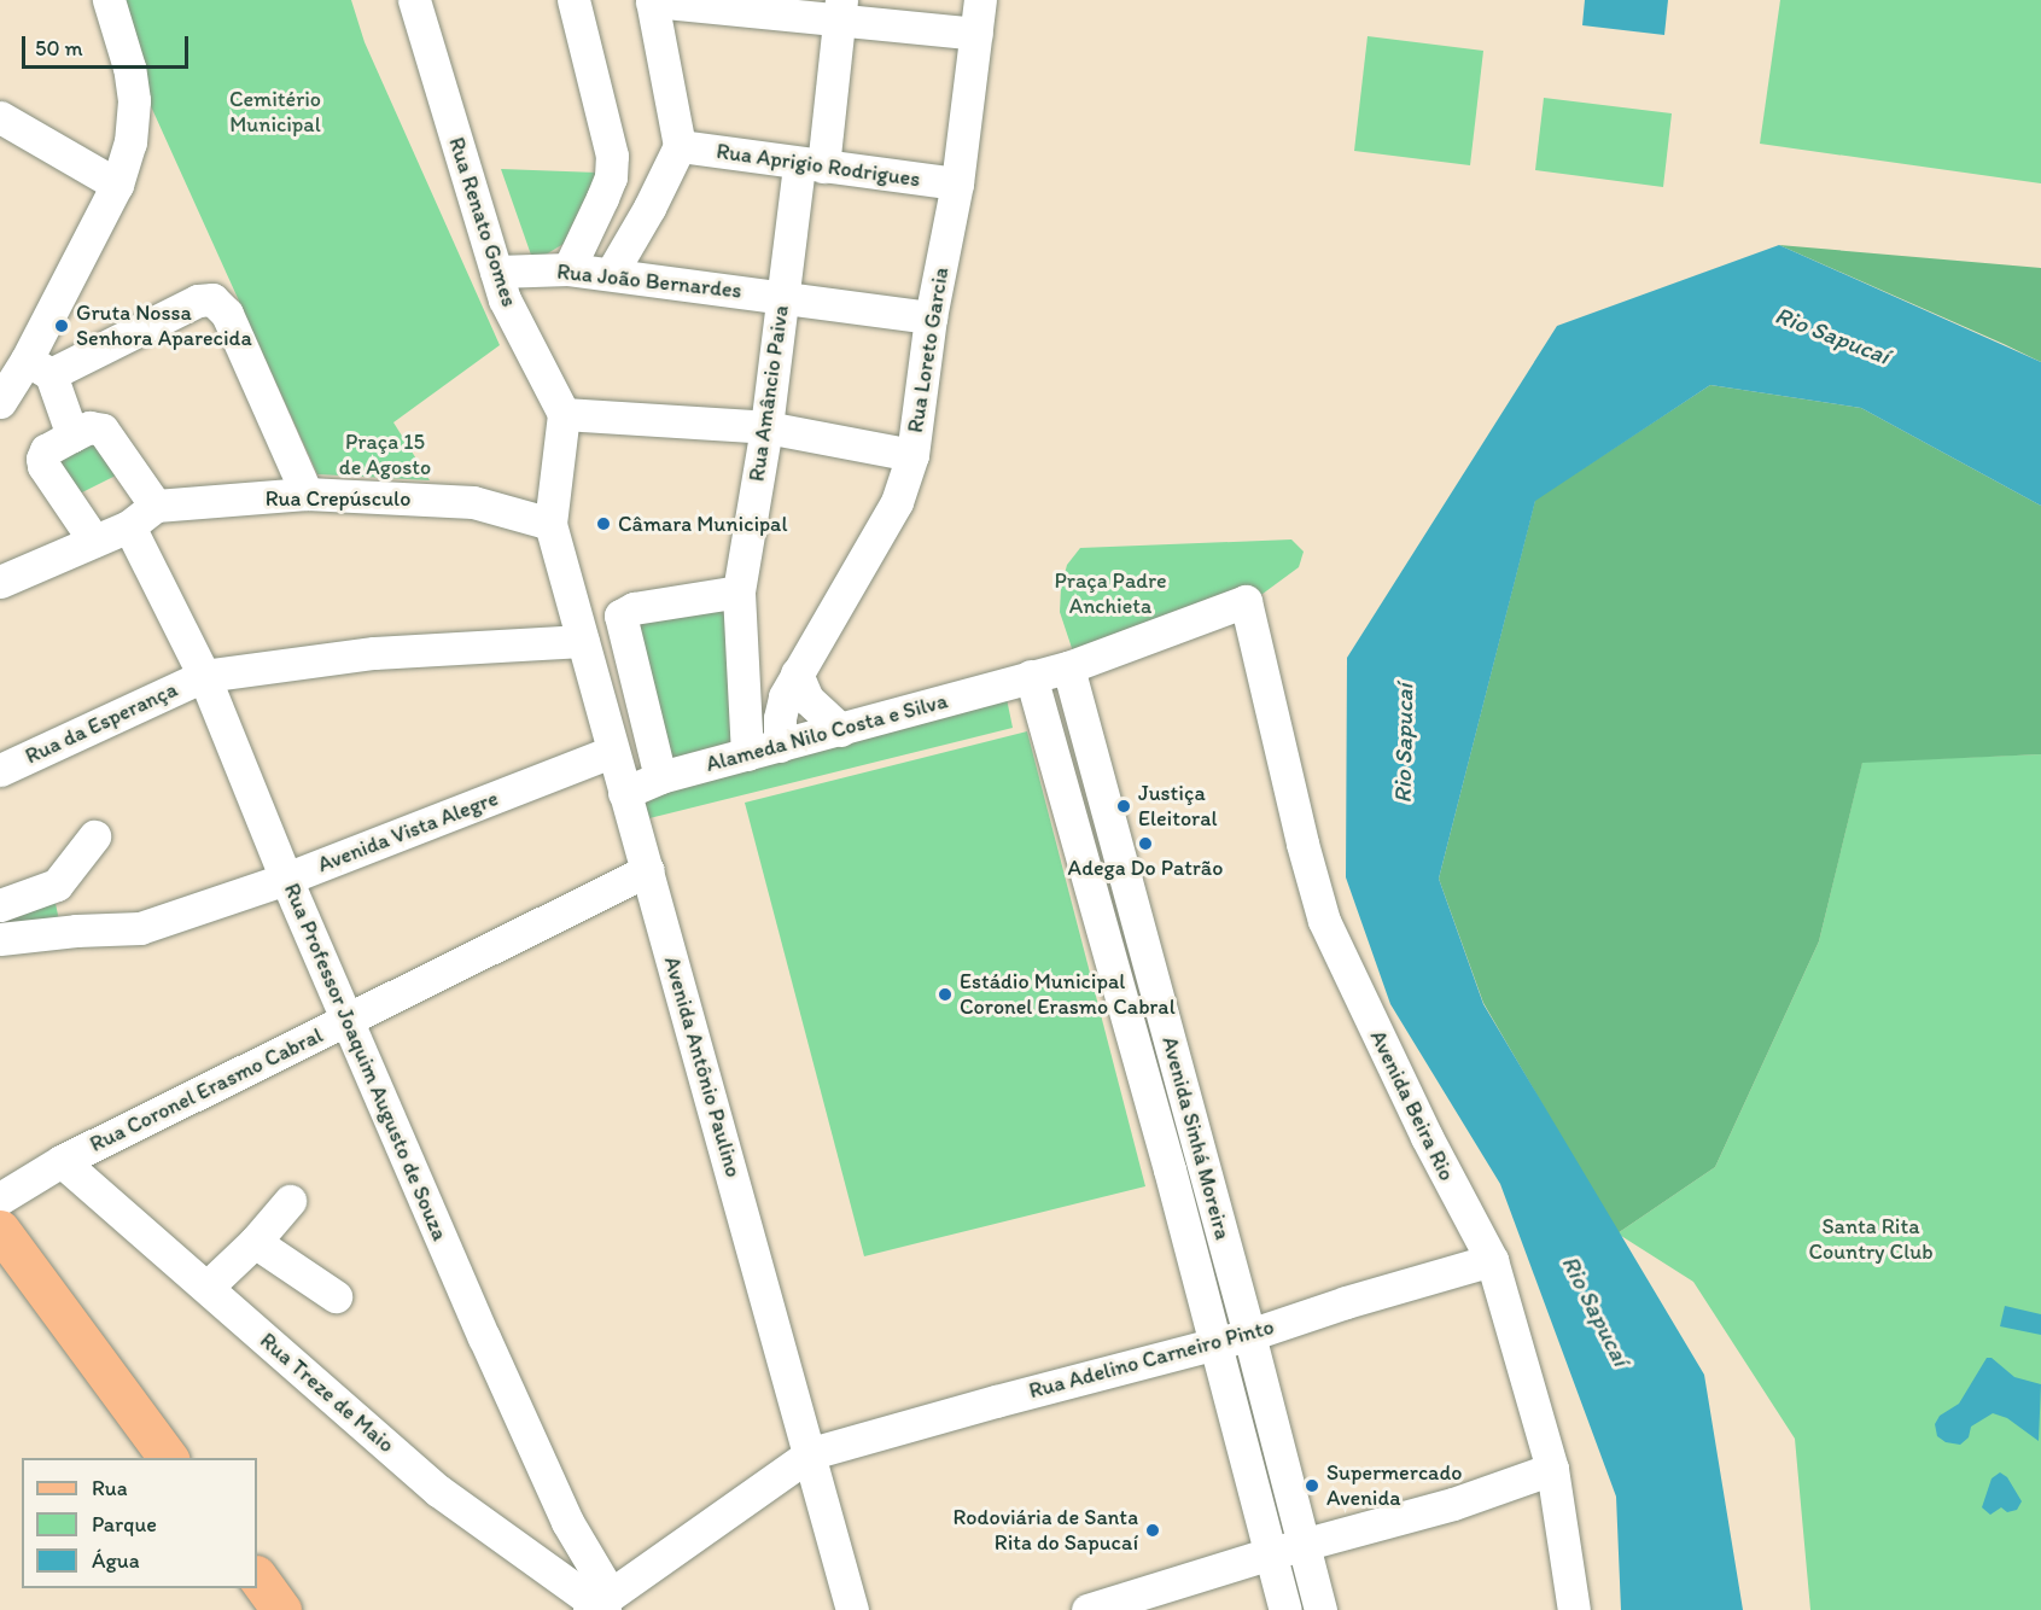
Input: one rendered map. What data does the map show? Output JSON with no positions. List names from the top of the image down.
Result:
{
  "streets": {
    "street": [
      "Rua Aprigio Rodrigues",
      "Rua Renato Gomes",
      "Rua João Bernardes",
      "Rua Loreto Garcia",
      "Rua Amâncio Paiva",
      "Rua Crepúsculo",
      "Rua da Esperança",
      "Alameda Nilo Costa e Silva",
      "Avenida Vista Alegre",
      "Rua Professor Joaquim Augusto de Souza",
      "Avenida Antônio Paulino",
      "Rua Coronel Erasmo Cabral",
      "Avenida Beira Rio",
      "Avenida Sinhá Moreira",
      "Rua Adelino Carneiro Pinto",
      "Rua Treze de Maio"
    ]
  },
  "crossings": [
    ["Rua Aprigio Rodrigues", "Rua Loreto Garcia"],
    ["Rua Aprigio Rodrigues", "Rua Amâncio Paiva"],
    ["Rua Renato Gomes", "Rua João Bernardes"],
    ["Rua João Bernardes", "Rua Loreto Garcia"],
    ["Rua João Bernardes", "Rua Amâncio Paiva"],
    ["Rua Loreto Garcia", "Alameda Nilo Costa e Silva"],
    ["Rua Amâncio Paiva", "Alameda Nilo Costa e Silva"],
    ["Rua Crepúsculo", "Avenida Antônio Paulino"],
    ["Rua da Esperança", "Rua Professor Joaquim Augusto de Souza"],
    ["Rua da Esperança", "Avenida Antônio Paulino"],
    ["Alameda Nilo Costa e Silva", "Avenida Antônio Paulino"],
    ["Alameda Nilo Costa e Silva", "Avenida Sinhá Moreira"],
    ["Avenida Vista Alegre", "Rua Professor Joaquim Augusto de Souza"],
    ["Avenida Vista Alegre", "Avenida Antônio Paulino"],
    ["Rua Professor Joaquim Augusto de Souza", "Rua Coronel Erasmo Cabral"],
    ["Rua Professor Joaquim Augusto de Souza", "Rua Adelino Carneiro Pinto"],
    ["Rua Professor Joaquim Augusto de Souza", "Rua Treze de Maio"],
    ["Avenida Antônio Paulino", "Rua Coronel Erasmo Cabral"],
    ["Avenida Antônio Paulino", "Rua Adelino Carneiro Pinto"],
    ["Rua Coronel Erasmo Cabral", "Rua Treze de Maio"],
    ["Avenida Beira Rio", "Avenida Sinhá Moreira"],
    ["Avenida Beira Rio", "Rua Adelino Carneiro Pinto"],
    ["Avenida Sinhá Moreira", "Rua Adelino Carneiro Pinto"],
    ["Rua Adelino Carneiro Pinto", "Rua Treze de Maio"]
  ],
  "water": ["Rio Sapucaí"],
  "parks": [
    "Cemitério Municipal",
    "Praça 15 de Agosto",
    "Praça Padre Anchieta",
    "Santa Rita Country Club"
  ],
  "places": [
    "Gruta Nossa Senhora Aparecida",
    "Câmara Municipal",
    "Justiça Eleitoral",
    "Adega Do Patrão",
    "Estádio Municipal Coronel Erasmo Cabral",
    "Supermercado Avenida",
    "Rodoviária de Santa Rita do Sapucaí"
  ],
  "legend": ["Rua", "Parque", "Água"],
  "scale_bar": "50 m"
}
